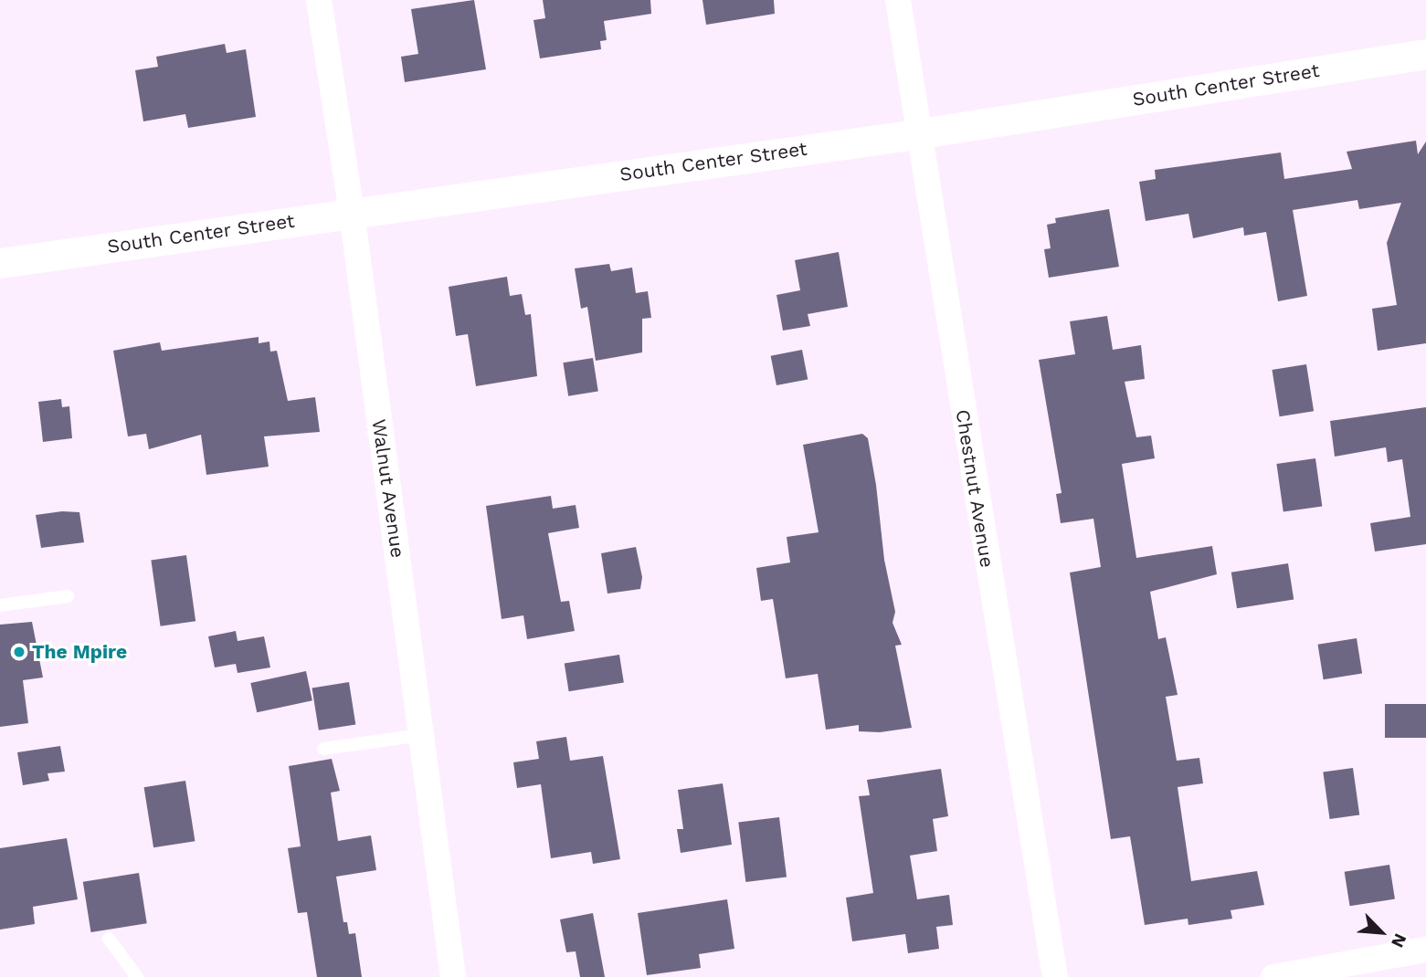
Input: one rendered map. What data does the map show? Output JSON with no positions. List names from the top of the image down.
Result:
{
  "streets": {
    "street": ["South Center Street", "Walnut Avenue", "Chestnut Avenue"]
  },
  "crossings": [
    ["South Center Street", "Walnut Avenue"],
    ["South Center Street", "Chestnut Avenue"]
  ],
  "places": ["The Mpire"],
  "north": "bottom right"
}
